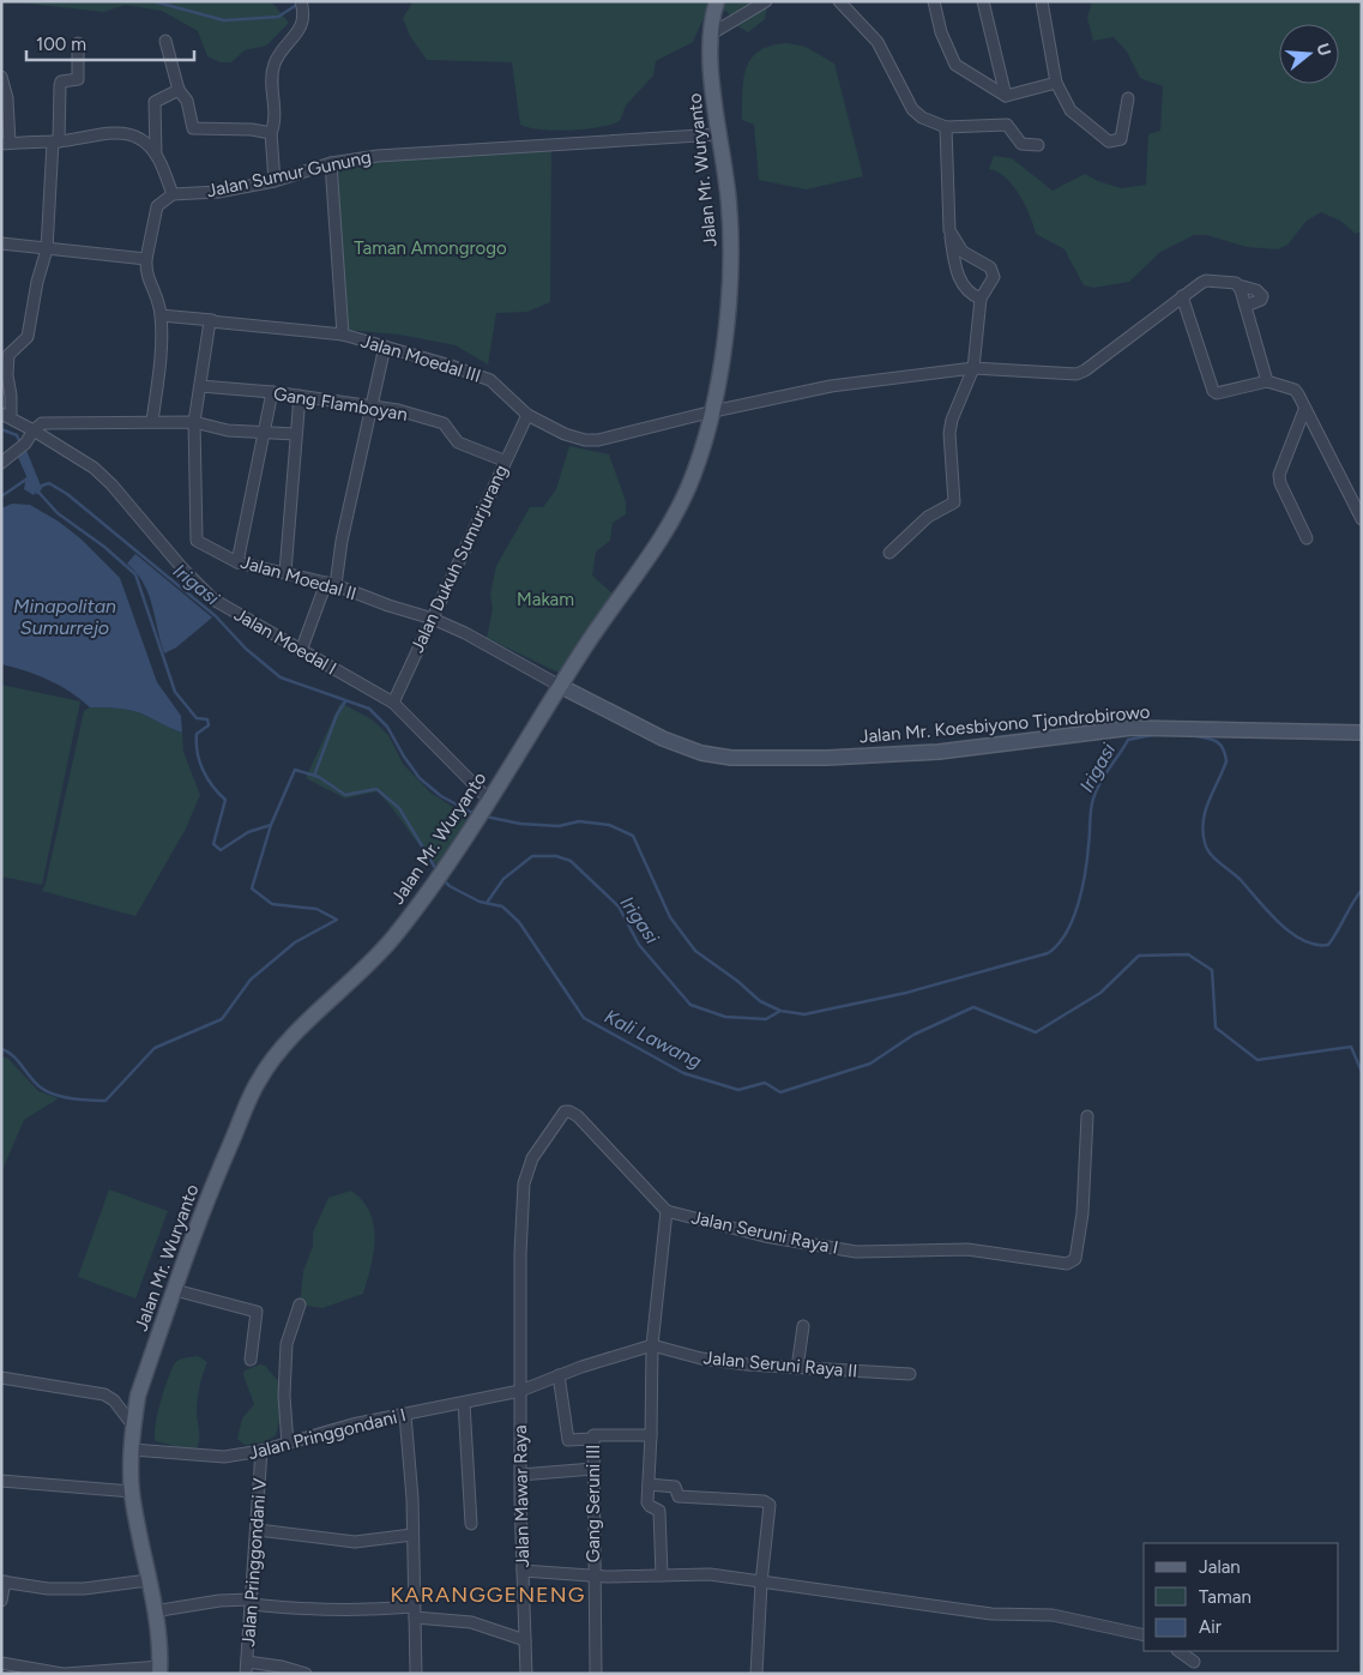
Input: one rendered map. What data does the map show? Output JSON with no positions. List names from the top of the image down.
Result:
{
  "streets": {
    "main road": ["Jalan Mr. Wuryanto", "Jalan Mr. Koesbiyono Tjondrobirowo"],
    "street": [
      "Jalan Sumur Gunung",
      "Jalan Moedal III",
      "Gang Flamboyan",
      "Jalan Dukuh Sumurjurang",
      "Jalan Moedal II",
      "Jalan Moedal I",
      "Jalan Seruni Raya I",
      "Jalan Seruni Raya II",
      "Jalan Pringgondani I",
      "Jalan Mawar Raya",
      "Gang Seruni III",
      "Jalan Pringgondani V"
    ]
  },
  "crossings": [
    ["Jalan Mr. Wuryanto", "Jalan Sumur Gunung"],
    ["Jalan Mr. Wuryanto", "Jalan Moedal III"],
    ["Jalan Mr. Wuryanto", "Jalan Moedal II"],
    ["Jalan Mr. Wuryanto", "Jalan Moedal I"],
    ["Jalan Mr. Wuryanto", "Jalan Mr. Koesbiyono Tjondrobirowo"],
    ["Jalan Mr. Wuryanto", "Jalan Pringgondani I"],
    ["Jalan Moedal III", "Jalan Dukuh Sumurjurang"],
    ["Gang Flamboyan", "Jalan Dukuh Sumurjurang"],
    ["Jalan Dukuh Sumurjurang", "Jalan Moedal II"],
    ["Jalan Dukuh Sumurjurang", "Jalan Moedal I"],
    ["Jalan Moedal II", "Jalan Mr. Koesbiyono Tjondrobirowo"],
    ["Jalan Pringgondani I", "Jalan Mawar Raya"],
    ["Jalan Pringgondani I", "Jalan Pringgondani V"]
  ],
  "districts": ["KARANGGENENG"],
  "water": ["Irigasi", "Minapolitan Sumurrejo", "Kali Lawang"],
  "parks": ["Taman Amongrogo", "Makam"],
  "legend": ["Jalan", "Taman", "Air"],
  "scale_bar": "100 m",
  "north": "right"
}
